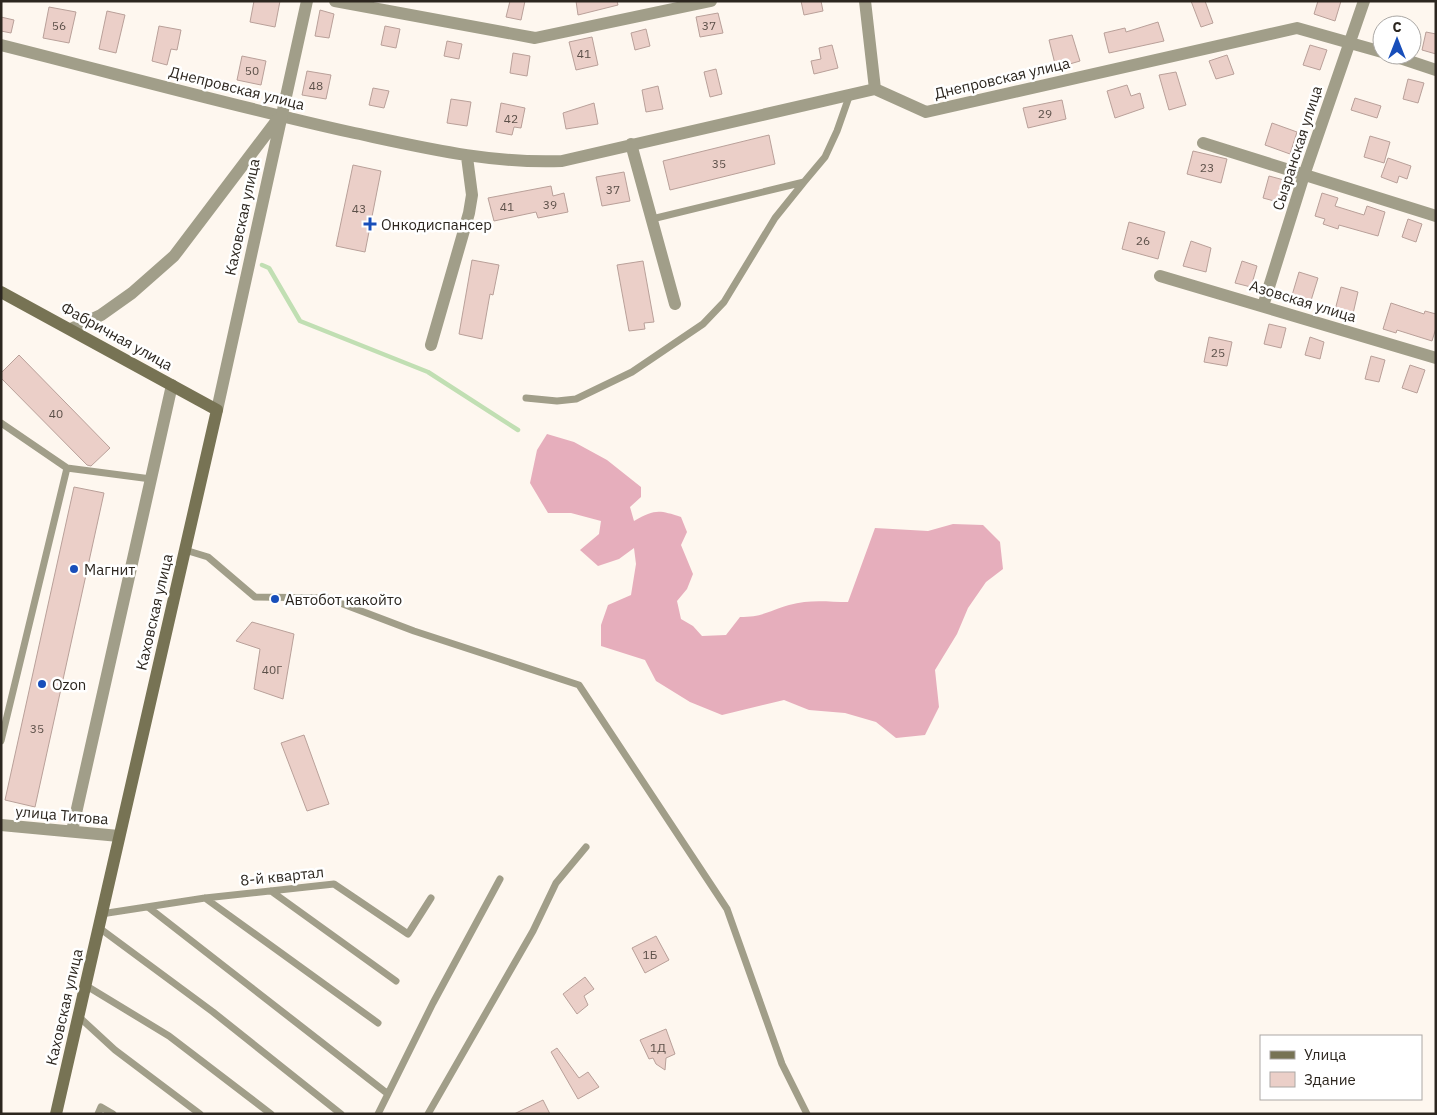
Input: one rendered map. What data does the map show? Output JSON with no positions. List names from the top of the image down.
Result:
{
  "streets": {
    "main road": ["Каховская улица", "Фабричная улица"],
    "street": [
      "Днепровская улица",
      "Сызранская улица",
      "Азовская улица",
      "улица Титова"
    ],
    "lane": ["8-й квартал"]
  },
  "crossings": [
    ["Днепровская улица", "Сызранская улица"],
    ["Днепровская улица", "Каховская улица"],
    ["Сызранская улица", "Азовская улица"],
    ["Каховская улица", "Фабричная улица"],
    ["Каховская улица", "улица Титова"],
    ["Каховская улица", "8-й квартал"]
  ],
  "places": {
    "health": ["Онкодиспансер"],
    "other": ["Магнит", "Автобот какойто", "Ozon"]
  },
  "house_numbers": [
    "56",
    "37",
    "41",
    "50",
    "48",
    "29",
    "42",
    "35",
    "23",
    "37",
    "39",
    "41",
    "43",
    "26",
    "25",
    "40",
    "40Г",
    "35",
    "1Б",
    "1Д"
  ],
  "legend": ["Улица", "Здание"],
  "north": "top"
}
